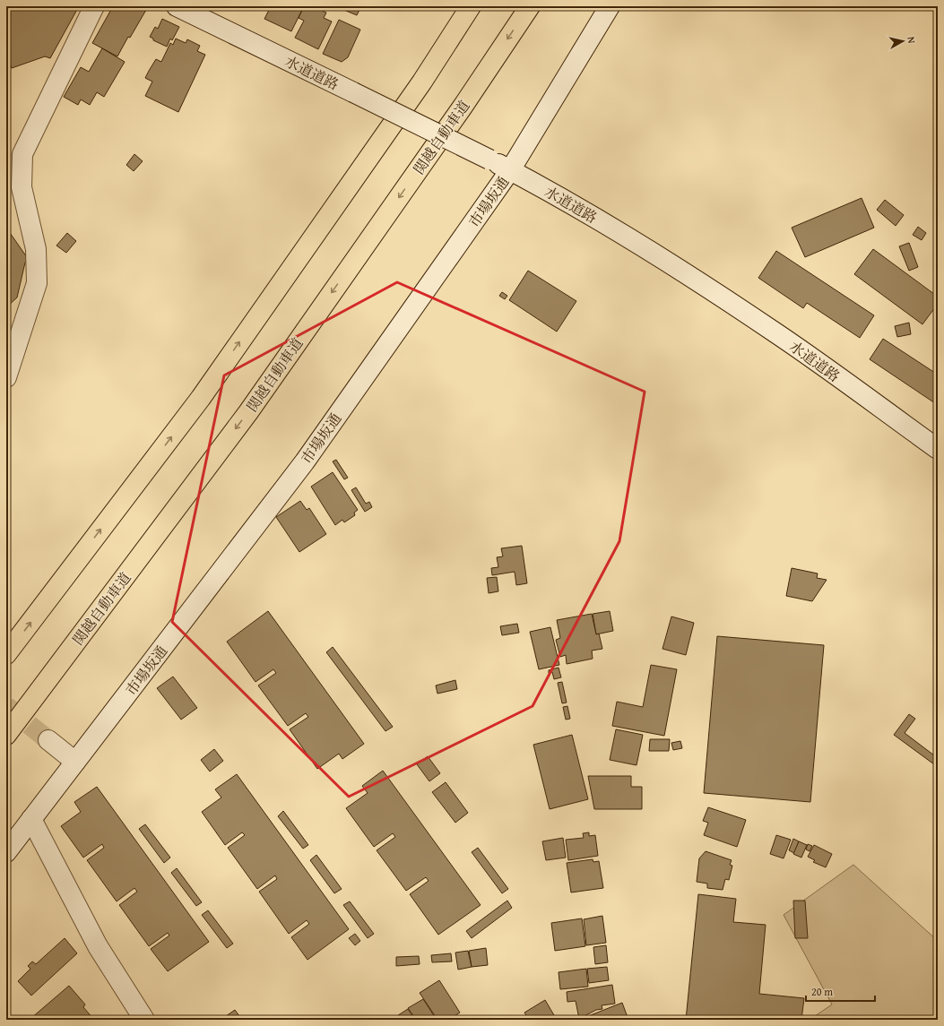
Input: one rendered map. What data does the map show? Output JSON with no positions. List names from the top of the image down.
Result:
{
  "streets": {
    "highway": ["関越自動車道"],
    "street": ["水道道路", "市場坂通"]
  },
  "crossings": [
    ["水道道路", "市場坂通"]
  ],
  "scale_bar": "20 m",
  "north": "right"
}
